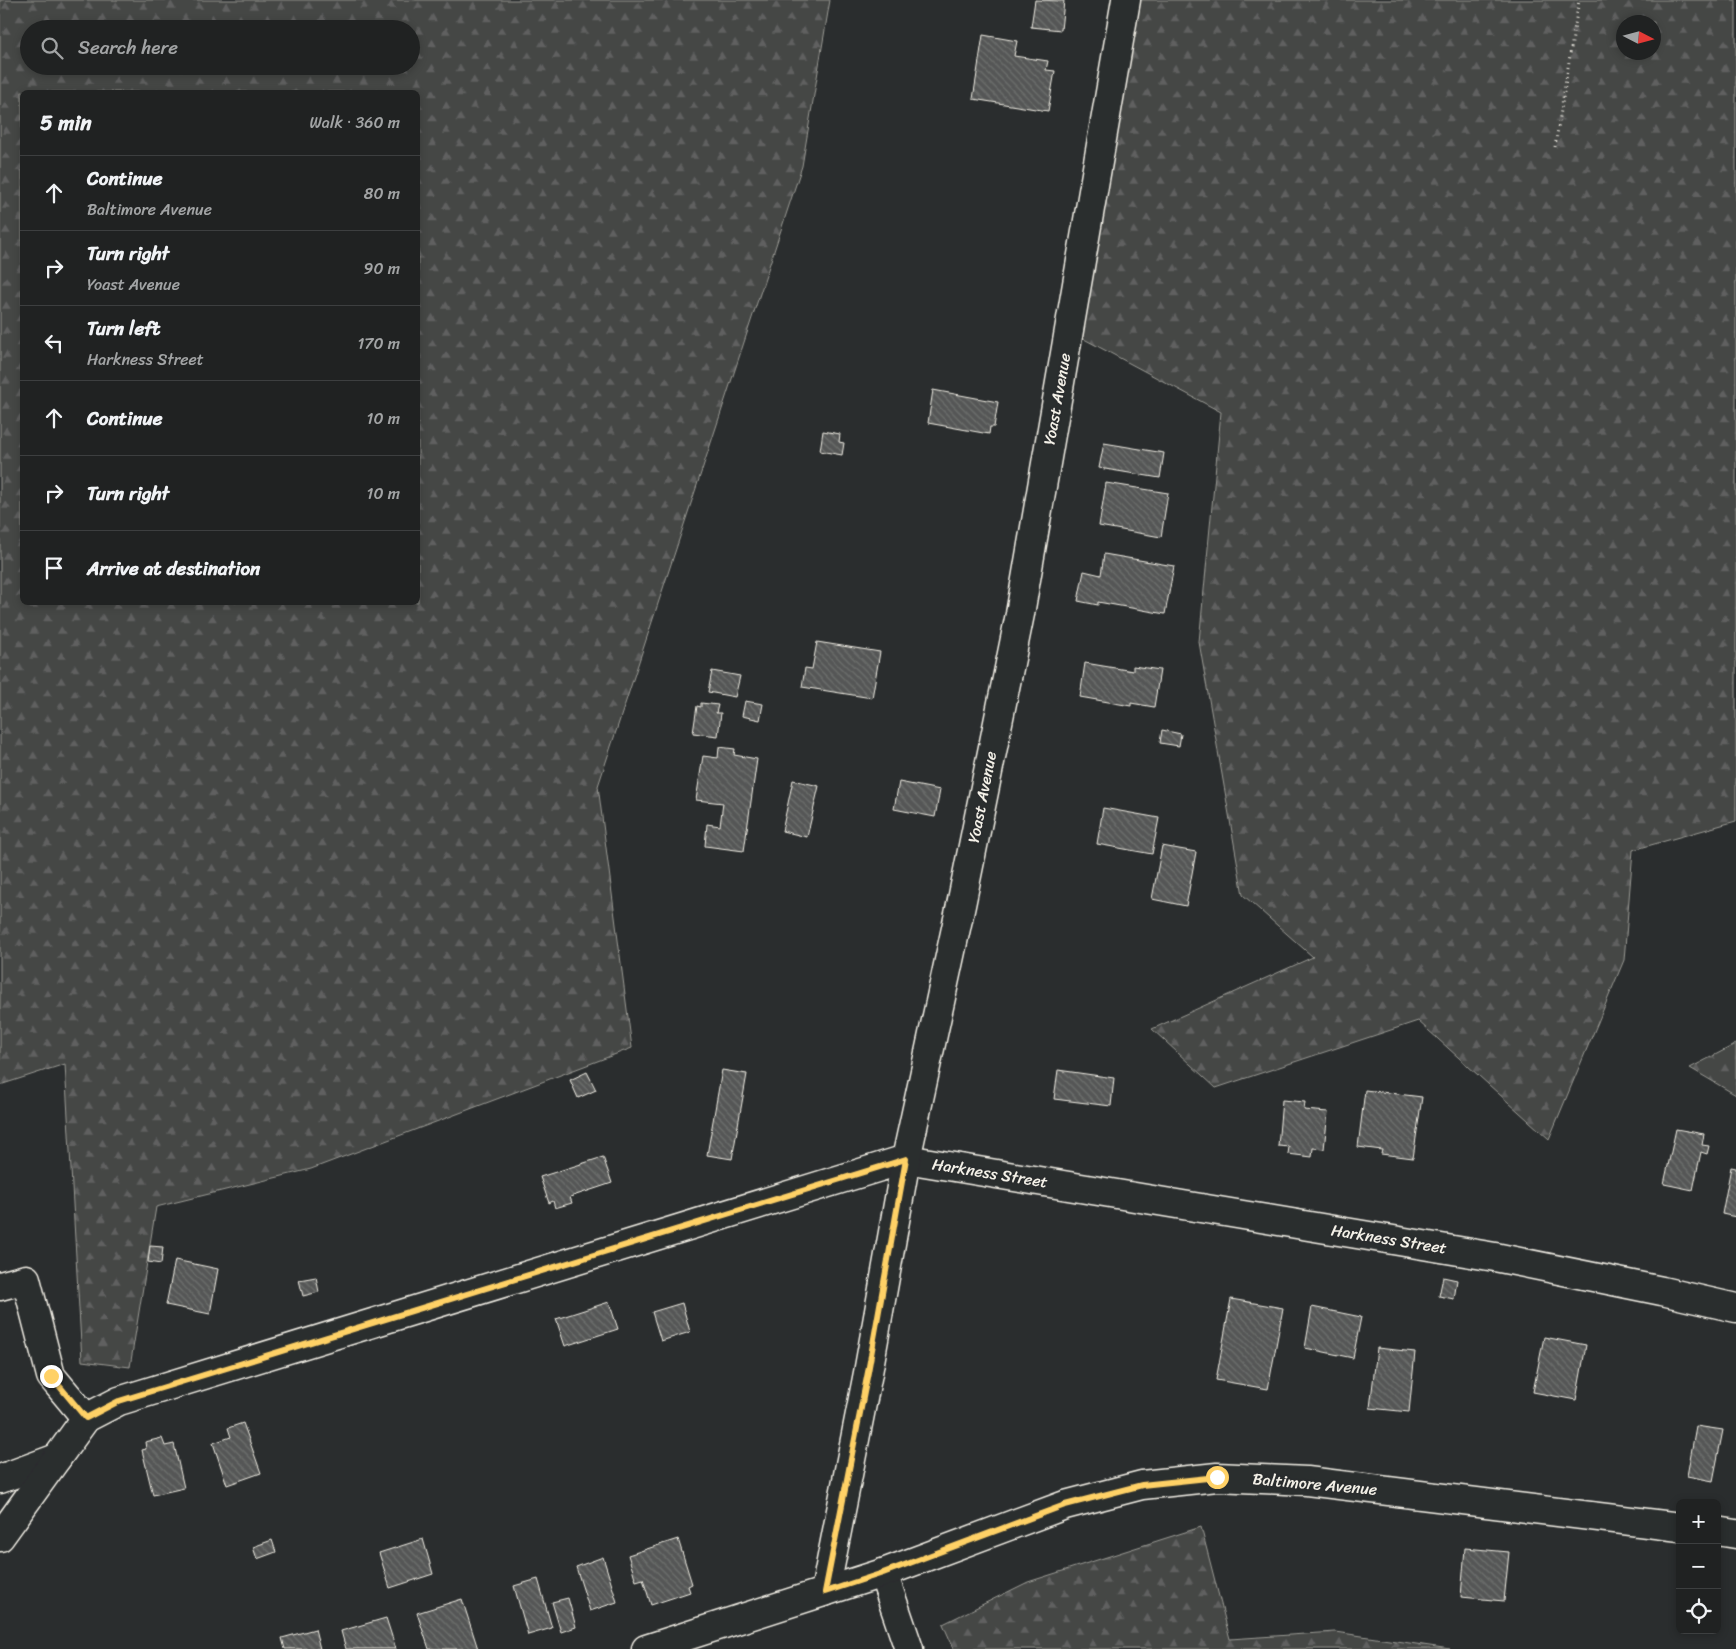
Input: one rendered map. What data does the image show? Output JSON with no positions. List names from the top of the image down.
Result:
{
  "streets": {
    "street": ["Yoast Avenue", "Harkness Street", "Baltimore Avenue"]
  },
  "crossings": [
    ["Yoast Avenue", "Harkness Street"],
    ["Yoast Avenue", "Baltimore Avenue"]
  ],
  "north": "right",
  "page": {
    "search": "Search here",
    "heading": ["5 min", "Walk · 360 m"],
    "list": [
      ["Continue", "Baltimore Avenue", "80 m"],
      ["Turn right", "Yoast Avenue", "90 m"],
      ["Turn left", "Harkness Street", "170 m"],
      ["Continue", "10 m"],
      ["Turn right", "10 m"],
      "Arrive at destination"
    ],
    "map_buttons": ["+", "−"]
  }
}
